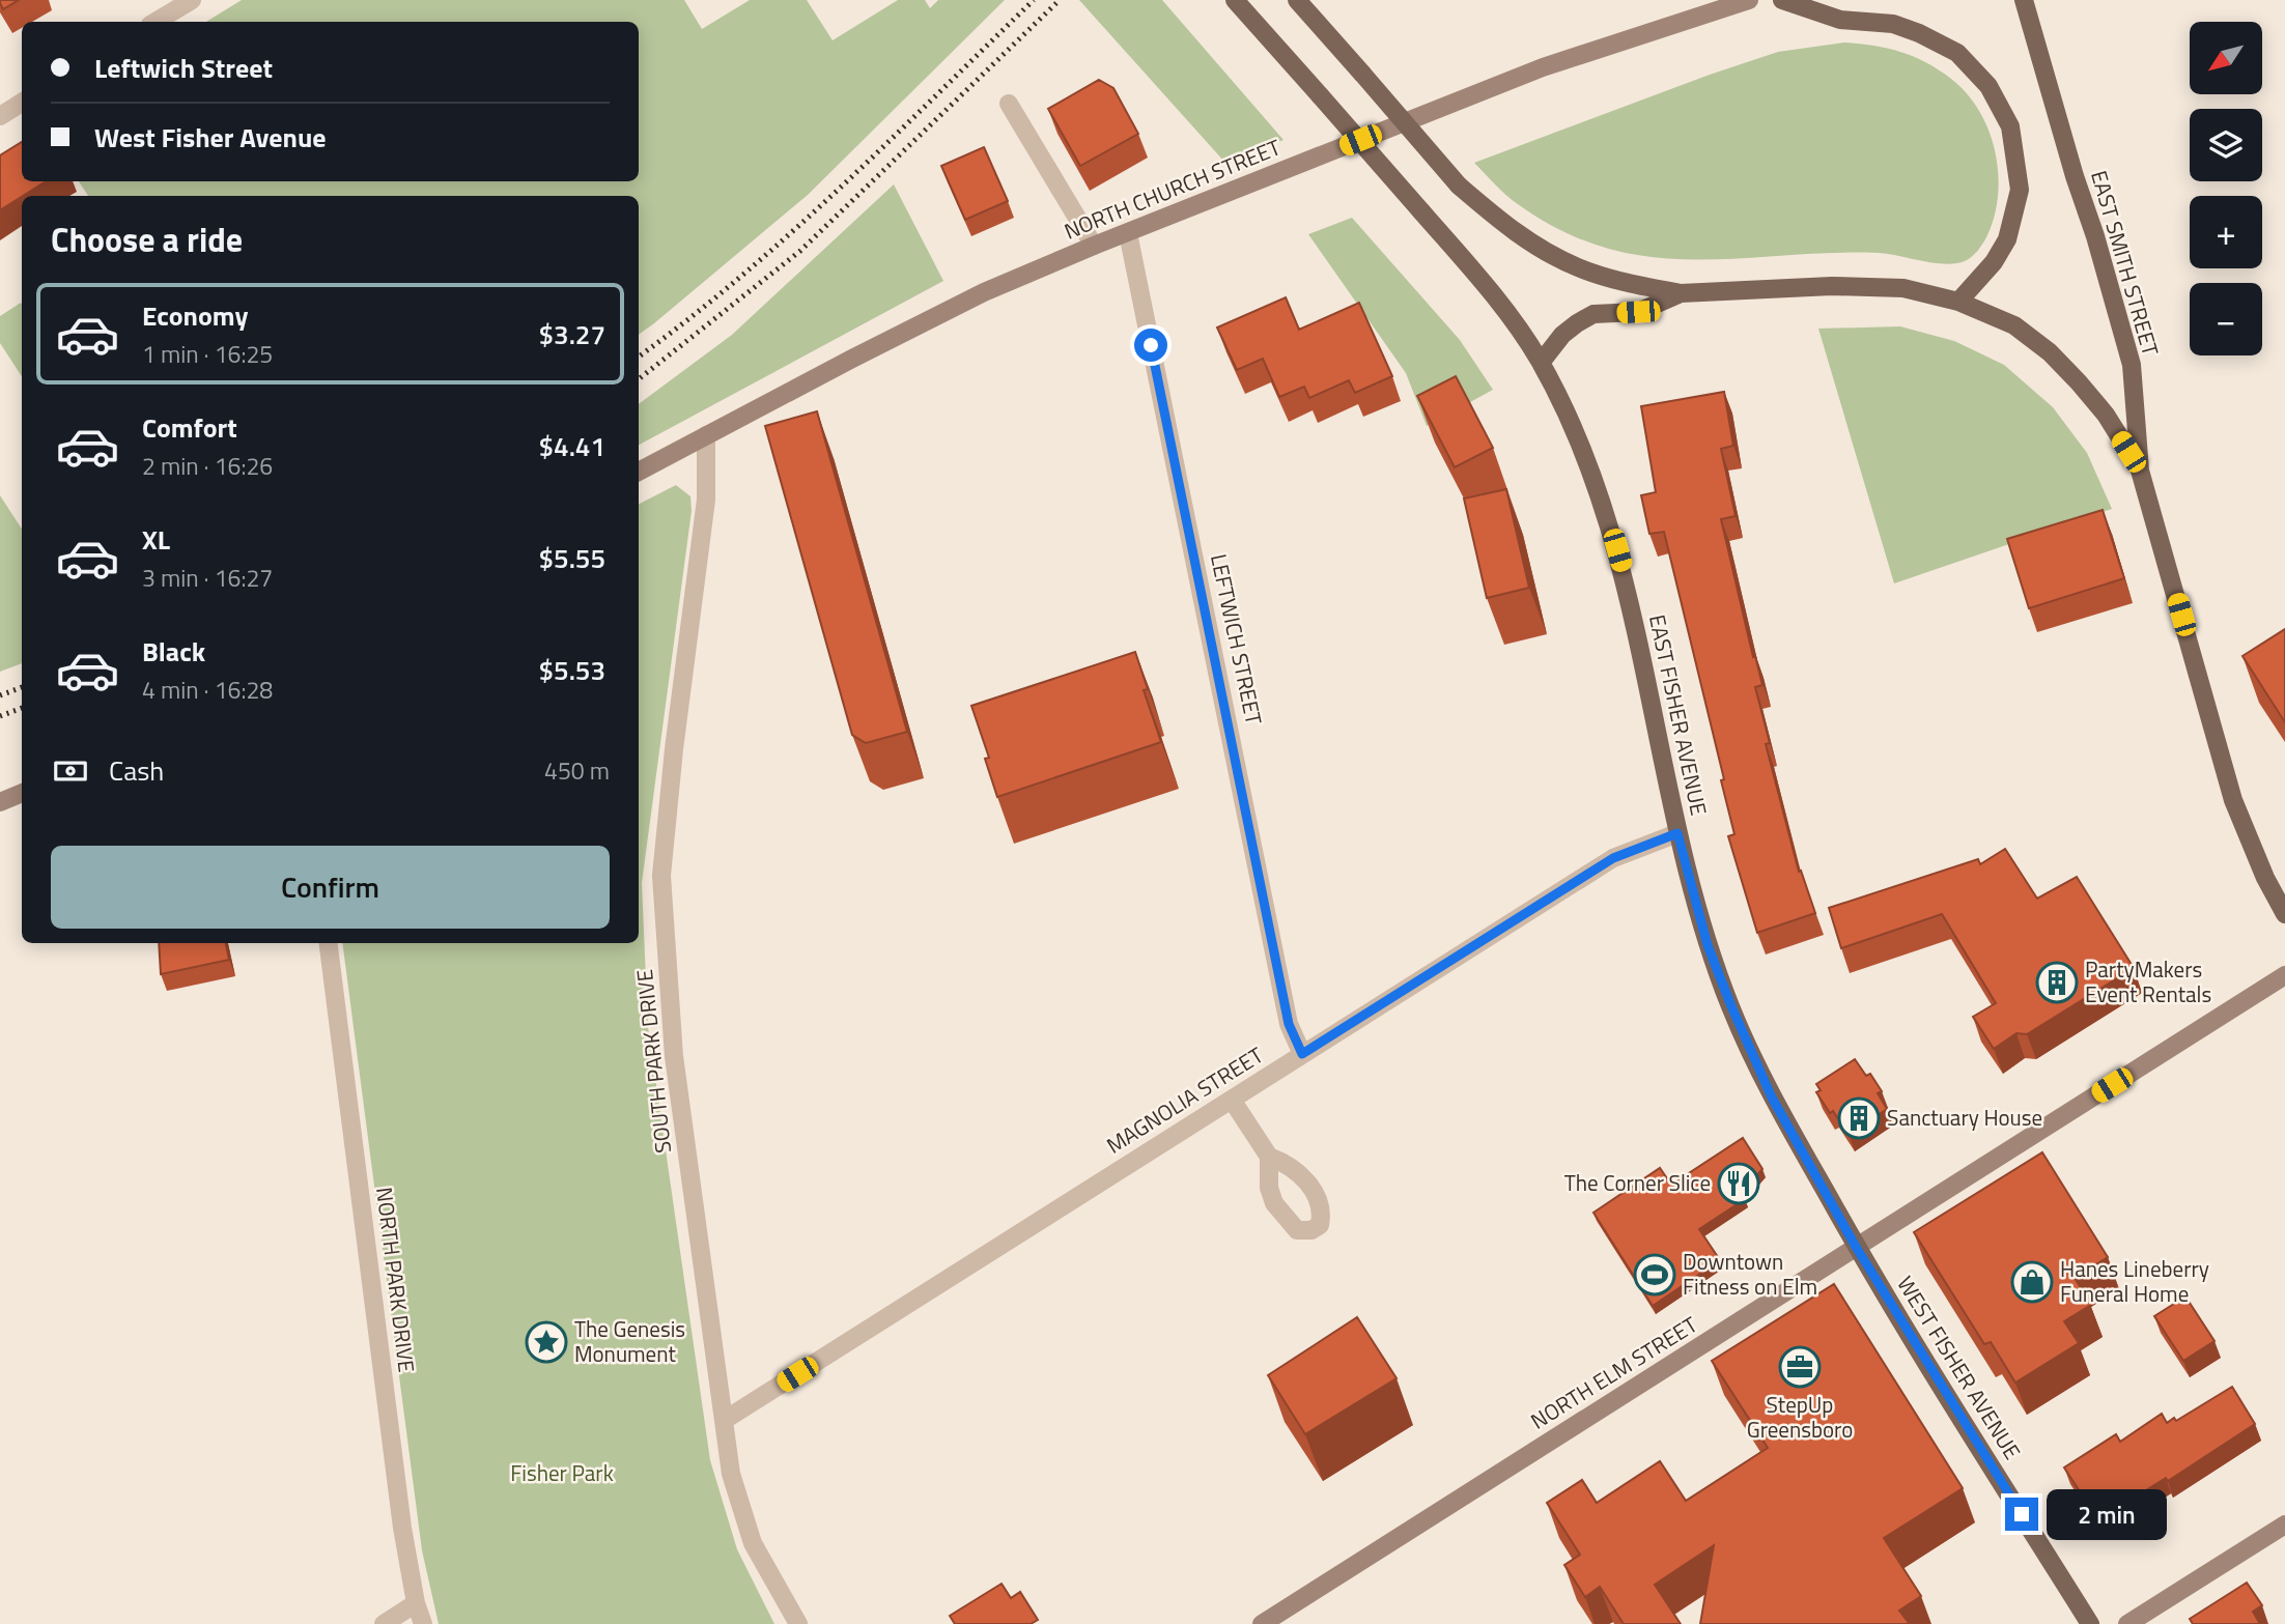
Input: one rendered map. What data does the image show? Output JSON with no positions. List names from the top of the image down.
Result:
{
  "streets": {
    "main road": ["EAST SMITH STREET", "EAST FISHER AVENUE", "WEST FISHER AVENUE"],
    "street": [
      "NORTH CHURCH STREET",
      "LEFTWICH STREET",
      "SOUTH PARK DRIVE",
      "MAGNOLIA STREET",
      "NORTH PARK DRIVE",
      "NORTH ELM STREET"
    ]
  },
  "crossings": [
    ["NORTH CHURCH STREET", "LEFTWICH STREET"],
    ["NORTH CHURCH STREET", "SOUTH PARK DRIVE"],
    ["LEFTWICH STREET", "MAGNOLIA STREET"],
    ["EAST FISHER AVENUE", "MAGNOLIA STREET"],
    ["EAST FISHER AVENUE", "WEST FISHER AVENUE"],
    ["EAST FISHER AVENUE", "NORTH ELM STREET"],
    ["SOUTH PARK DRIVE", "MAGNOLIA STREET"],
    ["WEST FISHER AVENUE", "NORTH ELM STREET"]
  ],
  "parks": ["Fisher Park"],
  "places": {
    "building": ["PartyMakers Event Rentals", "Sanctuary House"],
    "restaurant": ["The Corner Slice"],
    "sports": ["Downtown Fitness on Elm"],
    "shop": ["Hanes Lineberry Funeral Home"],
    "place": ["The Genesis Monument"],
    "office": ["StepUp Greensboro"]
  },
  "north": "bottom left",
  "page": {
    "map_buttons": ["+", "−"],
    "banner": ["Leftwich Street", "West Fisher Avenue"],
    "heading": "Choose a ride",
    "list": [
      {
        "name": "Economy",
        "note": "1 min · 16:25",
        "value": "$3.27"
      },
      {
        "name": "Comfort",
        "note": "2 min · 16:26",
        "value": "$4.41"
      },
      {
        "name": "XL",
        "note": "3 min · 16:27",
        "value": "$5.55"
      },
      {
        "name": "Black",
        "note": "4 min · 16:28",
        "value": "$5.53"
      }
    ],
    "pay": ["Cash", "450 m"],
    "buttons": "Confirm",
    "bubble": "2 min"
  }
}
